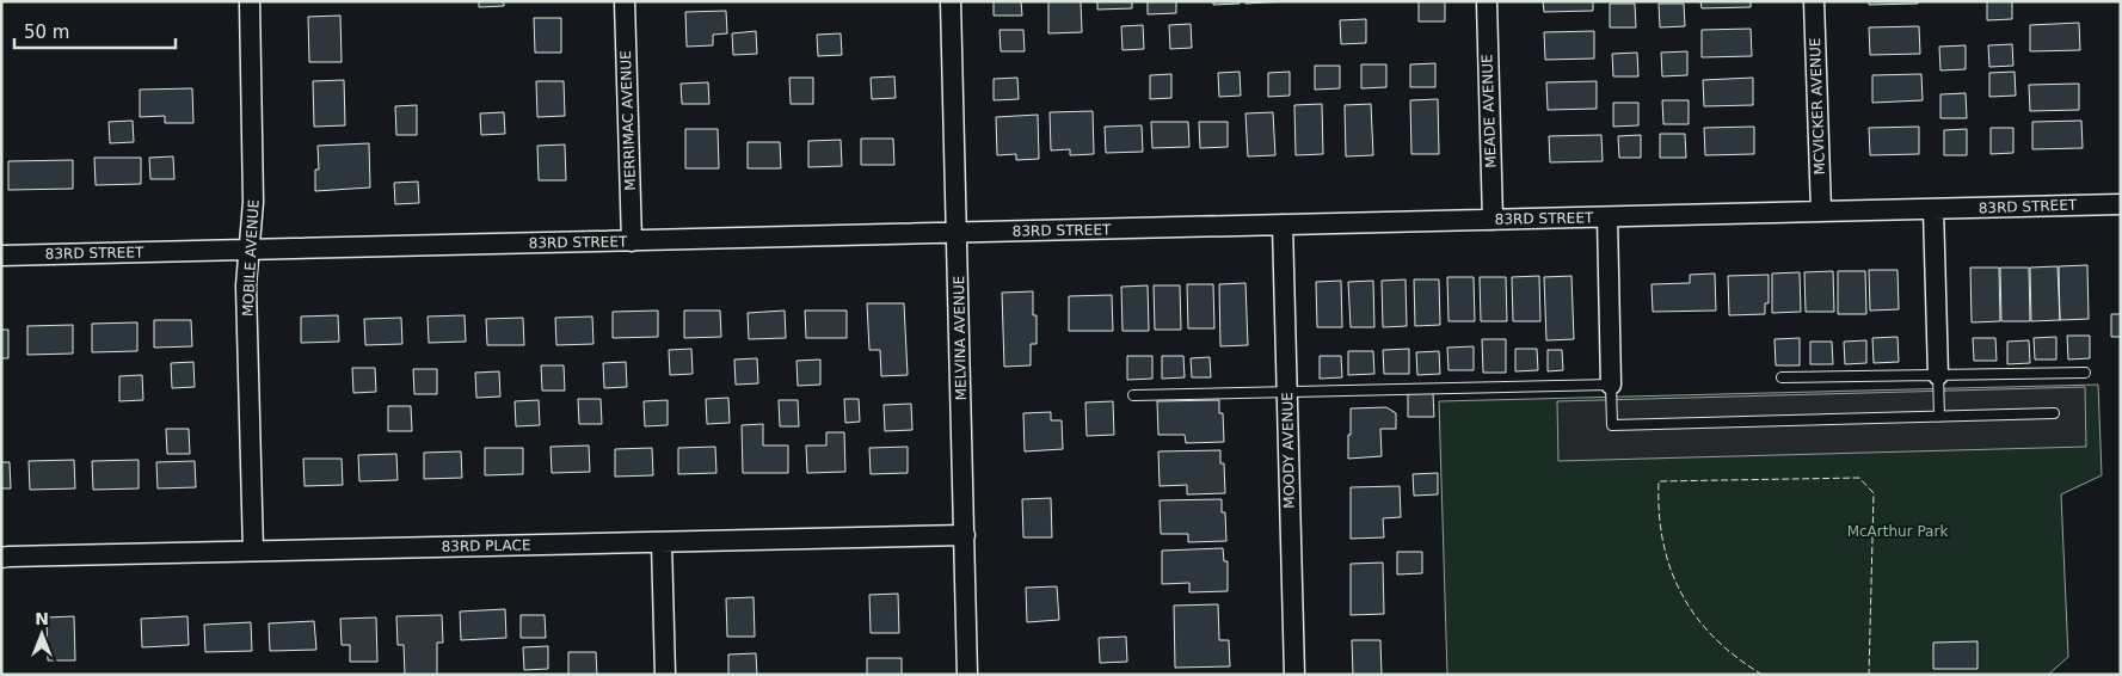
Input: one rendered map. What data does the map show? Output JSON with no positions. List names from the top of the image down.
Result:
{
  "streets": {
    "street": [
      "MCVICKER AVENUE",
      "MEADE AVENUE",
      "MERRIMAC AVENUE",
      "83RD STREET",
      "MOBILE AVENUE",
      "MELVINA AVENUE",
      "MOODY AVENUE",
      "83RD PLACE"
    ]
  },
  "crossings": [
    ["MCVICKER AVENUE", "83RD STREET"],
    ["MEADE AVENUE", "83RD STREET"],
    ["MERRIMAC AVENUE", "83RD STREET"],
    ["83RD STREET", "MOBILE AVENUE"],
    ["83RD STREET", "MELVINA AVENUE"],
    ["83RD STREET", "MOODY AVENUE"],
    ["MOBILE AVENUE", "83RD PLACE"],
    ["MELVINA AVENUE", "83RD PLACE"]
  ],
  "parks": ["McArthur Park"],
  "scale_bar": "50 m",
  "north": "top"
}
